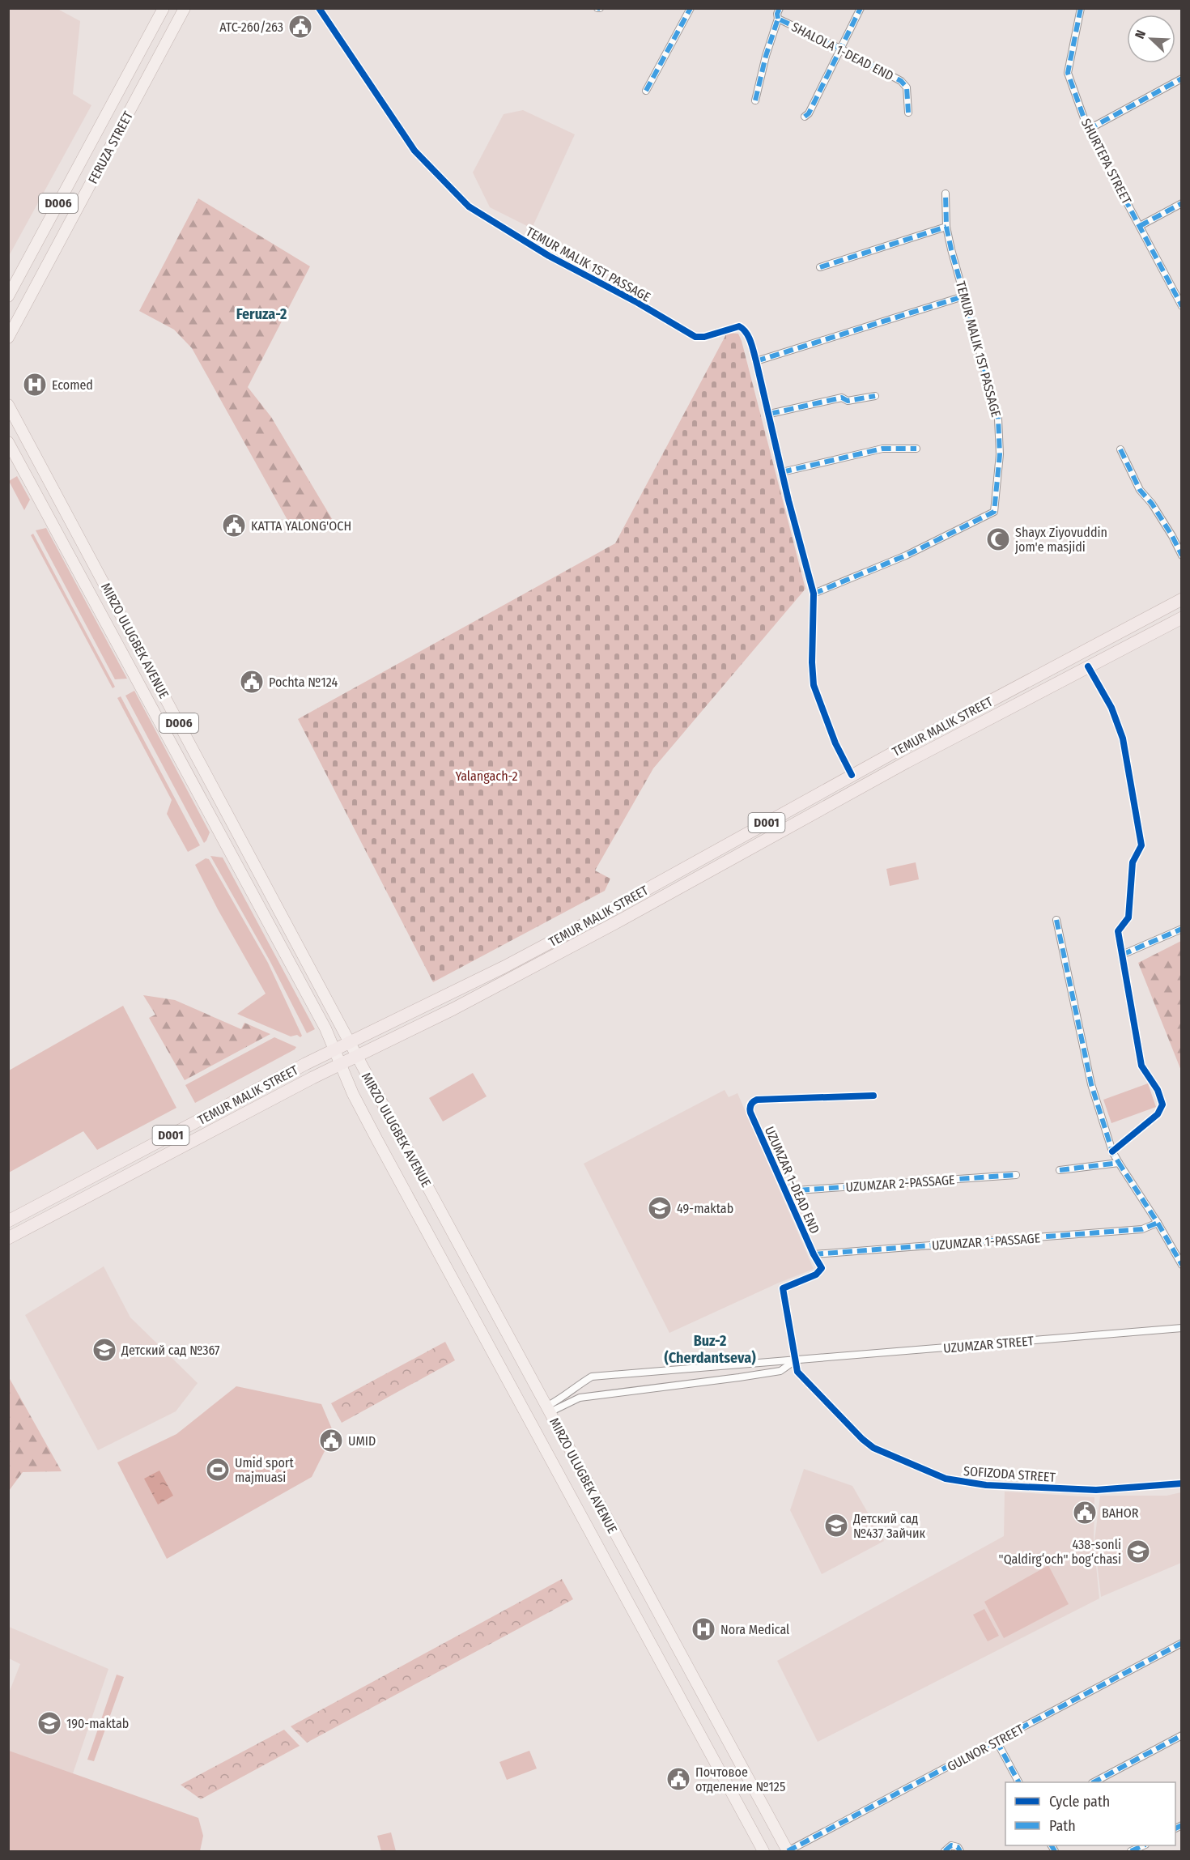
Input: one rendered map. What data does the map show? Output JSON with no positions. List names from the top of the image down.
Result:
{
  "streets": {
    "highway": ["TEMUR MALIK STREET", "D001"],
    "main road": ["FERUZA STREET", "D006", "MIRZO ULUGBEK AVENUE"],
    "street": [
      "SHALOLA 1-DEAD END",
      "SHURTEPA STREET",
      "TEMUR MALIK 1ST PASSAGE",
      "UZUMZАR 1-DEAD END",
      "UZUMZАR 2-PASSAGE",
      "UZUMZАR 1-PASSAGE",
      "UZUMZАR STREET",
      "SOFIZODA STREET",
      "GULNOR STREET"
    ]
  },
  "crossings": [
    ["TEMUR MALIK 1ST PASSAGE", "TEMUR MALIK STREET"],
    ["MIRZO ULUGBEK AVENUE", "TEMUR MALIK STREET"],
    ["MIRZO ULUGBEK AVENUE", "UZUMZАR STREET"],
    ["MIRZO ULUGBEK AVENUE", "GULNOR STREET"],
    ["UZUMZАR 1-DEAD END", "UZUMZАR 2-PASSAGE"],
    ["UZUMZАR 1-DEAD END", "UZUMZАR 1-PASSAGE"],
    ["UZUMZАR 1-DEAD END", "UZUMZАR STREET"],
    ["UZUMZАR 1-DEAD END", "SOFIZODA STREET"],
    ["UZUMZАR STREET", "SOFIZODA STREET"]
  ],
  "districts": ["Feruza-2", "Buz-2 (Cherdantseva)"],
  "parks": ["Yalangach-2"],
  "places": {
    "public building": [
      "АТС-260/263",
      "KATTA YALONG'OCH",
      "Pochta №124",
      "UMID",
      "BAHOR",
      "Почтовое отделение №125"
    ],
    "hospital": ["Ecomed", "Nora Medical"],
    "mosque": ["Shayx Ziyovuddin jom'e masjidi"],
    "school or university": [
      "49-maktab",
      "Детский сад №367",
      "Детский сад №437 Зайчик",
      "438-sonli \"Qaldirg‘och\" bog‘chasi",
      "190-maktab"
    ],
    "sports": ["Umid sport majmuasi"]
  },
  "legend": ["Cycle path", "Path"],
  "north": "top left"
}
